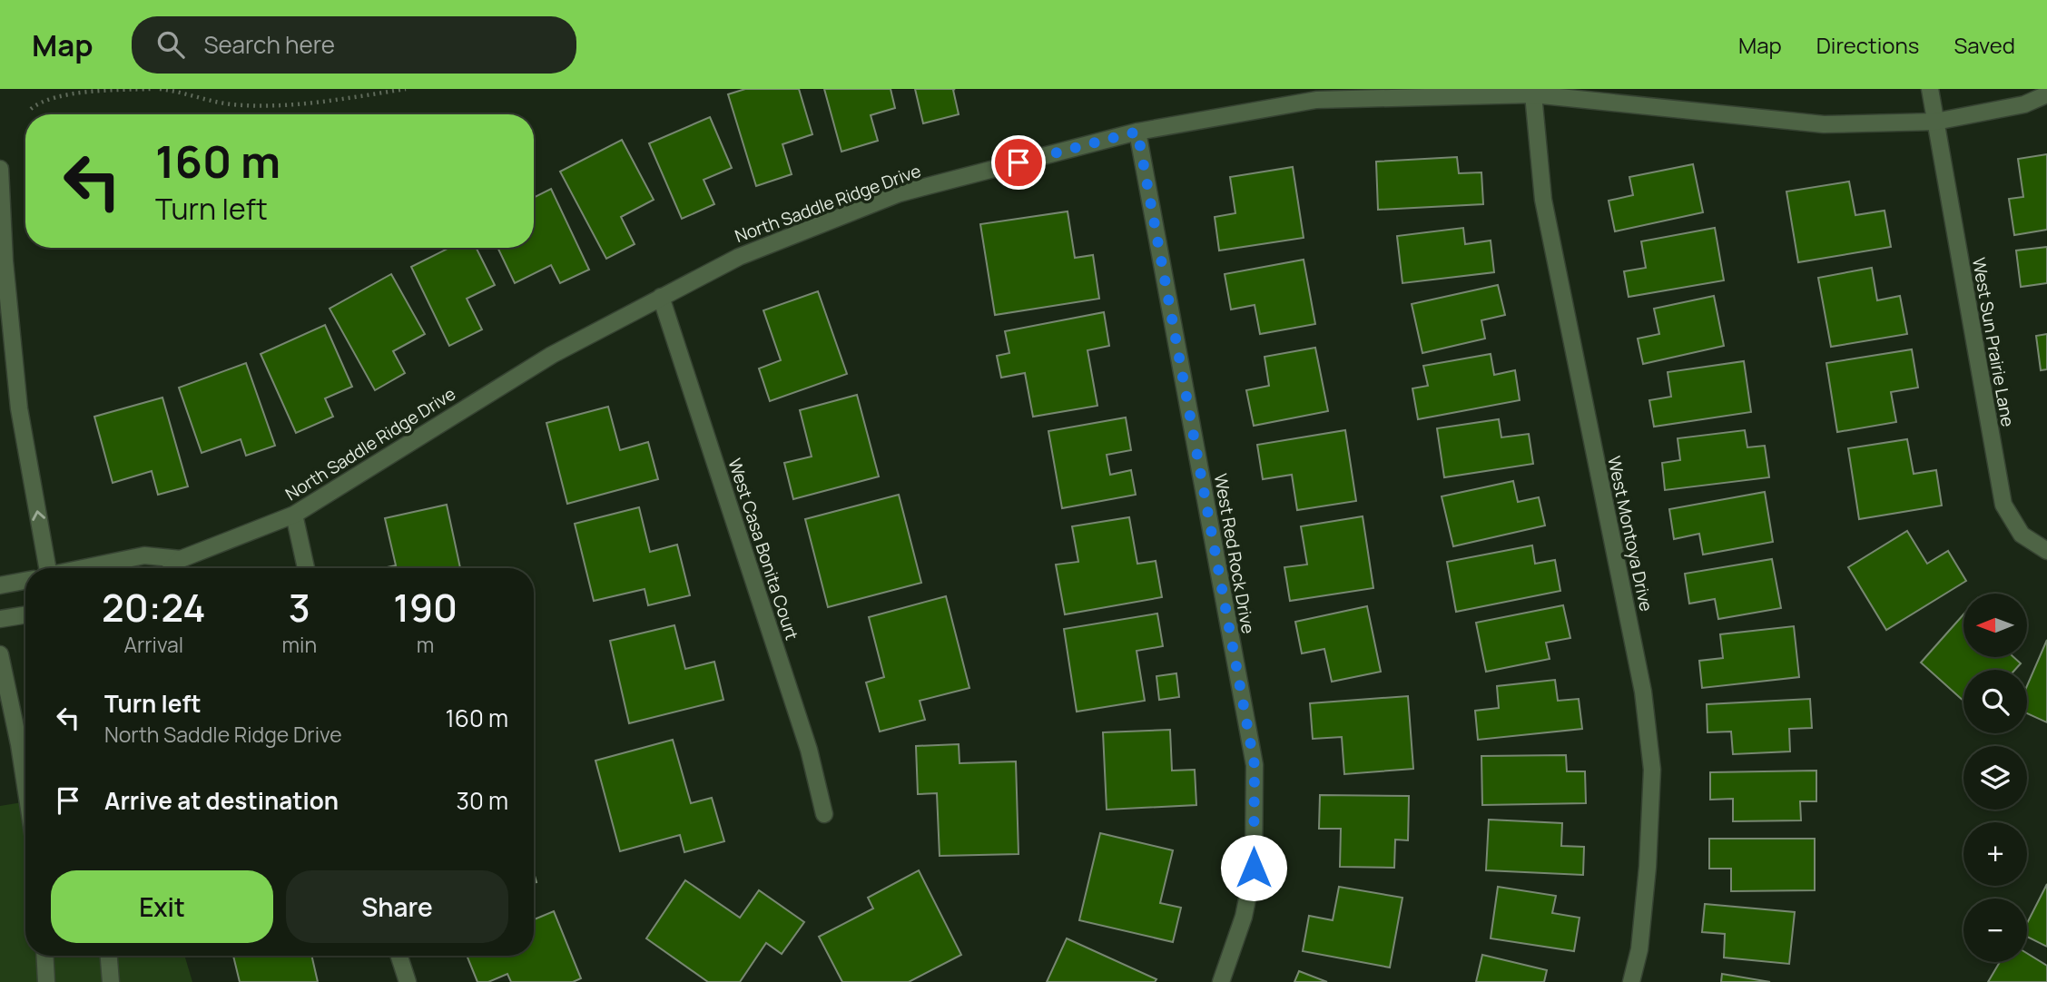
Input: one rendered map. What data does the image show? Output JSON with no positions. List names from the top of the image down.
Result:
{
  "streets": {
    "street": [
      "North Saddle Ridge Drive",
      "West Sun Prairie Lane",
      "West Montoya Drive",
      "West Casa Bonita Court",
      "West Red Rock Drive"
    ]
  },
  "crossings": [
    ["North Saddle Ridge Drive", "West Sun Prairie Lane"],
    ["North Saddle Ridge Drive", "West Montoya Drive"],
    ["North Saddle Ridge Drive", "West Casa Bonita Court"],
    ["North Saddle Ridge Drive", "West Red Rock Drive"]
  ],
  "north": "left",
  "page": {
    "header": "Map",
    "search": "Search here",
    "nav": ["Map", "Directions", "Saved"],
    "turn": ["160 m", "Turn left"],
    "eta": [
      "20:24",
      "Arrival",
      "3",
      "min",
      "190",
      "m"
    ],
    "map_buttons": ["+", "−"],
    "list": [
      {
        "name": "Turn left",
        "note": "North Saddle Ridge Drive",
        "value": "160 m"
      },
      {
        "name": "Arrive at destination",
        "value": "30 m"
      }
    ],
    "buttons": ["Exit", "Share"]
  }
}
